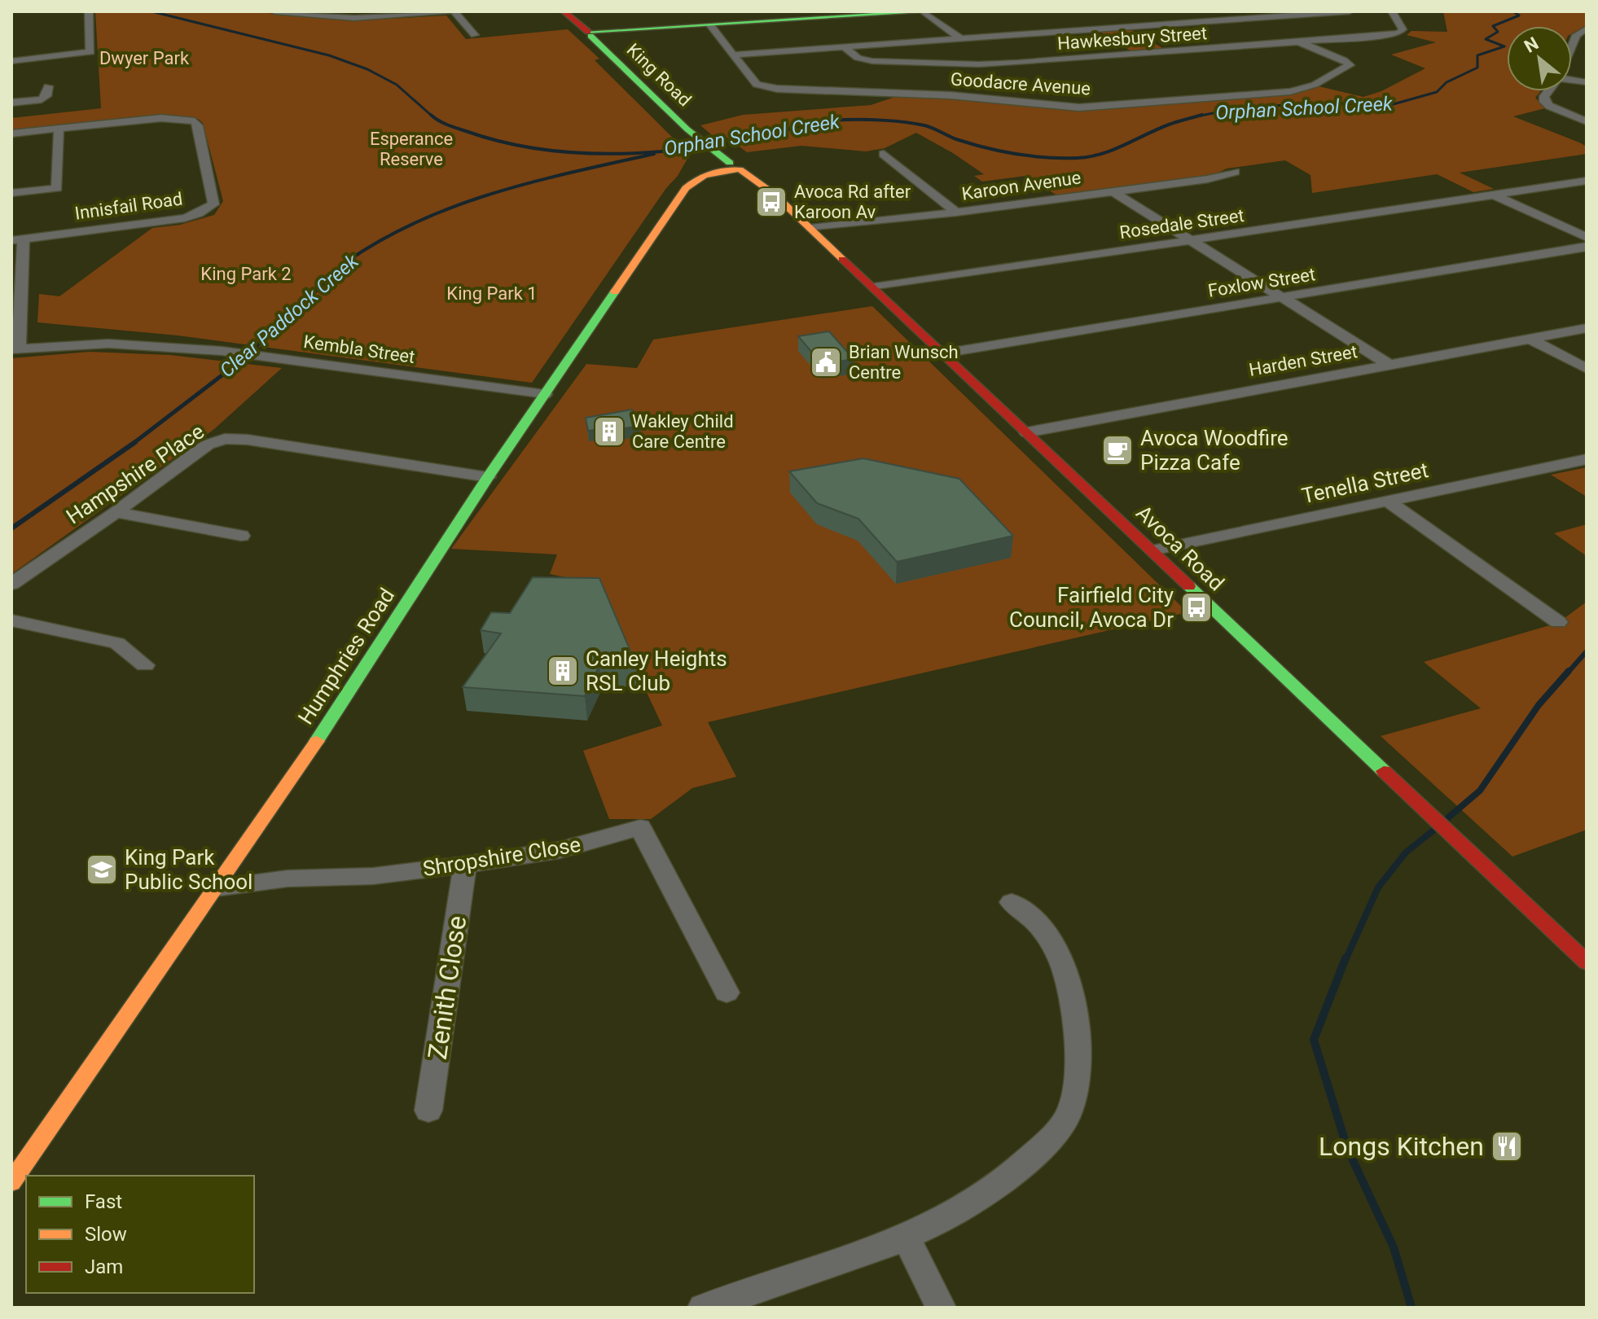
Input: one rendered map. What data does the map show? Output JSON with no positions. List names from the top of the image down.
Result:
{
  "streets": {
    "main road": ["King Road", "Avoca Road", "Humphries Road"],
    "street": [
      "Hawkesbury Street",
      "Goodacre Avenue",
      "Karoon Avenue",
      "Innisfail Road",
      "Rosedale Street",
      "Foxlow Street",
      "Kembla Street",
      "Harden Street",
      "Hampshire Place",
      "Tenella Street",
      "Shropshire Close",
      "Zenith Close"
    ]
  },
  "crossings": [
    ["Hawkesbury Street", "Goodacre Avenue"],
    ["King Road", "Avoca Road"],
    ["Karoon Avenue", "Avoca Road"],
    ["Rosedale Street", "Avoca Road"],
    ["Foxlow Street", "Avoca Road"],
    ["Kembla Street", "Humphries Road"],
    ["Harden Street", "Avoca Road"],
    ["Hampshire Place", "Humphries Road"],
    ["Tenella Street", "Avoca Road"],
    ["Avoca Road", "Humphries Road"],
    ["Humphries Road", "Shropshire Close"],
    ["Shropshire Close", "Zenith Close"]
  ],
  "water": ["Orphan School Creek", "Clear Paddock Creek"],
  "parks": [
    "Dwyer Park",
    "Esperance Reserve",
    "King Park 2",
    "King Park 1"
  ],
  "places": {
    "bus stop": ["Avoca Rd after Karoon Av", "Fairfield City Council, Avoca Dr"],
    "public building": ["Brian Wunsch Centre"],
    "building": ["Wakley Child Care Centre", "Canley Heights RSL Club"],
    "cafe": ["Avoca Woodfire Pizza Cafe"],
    "school or university": ["King Park Public School"],
    "restaurant": ["Longs Kitchen"]
  },
  "legend": ["Fast", "Slow", "Jam"],
  "north": "top left"
}
